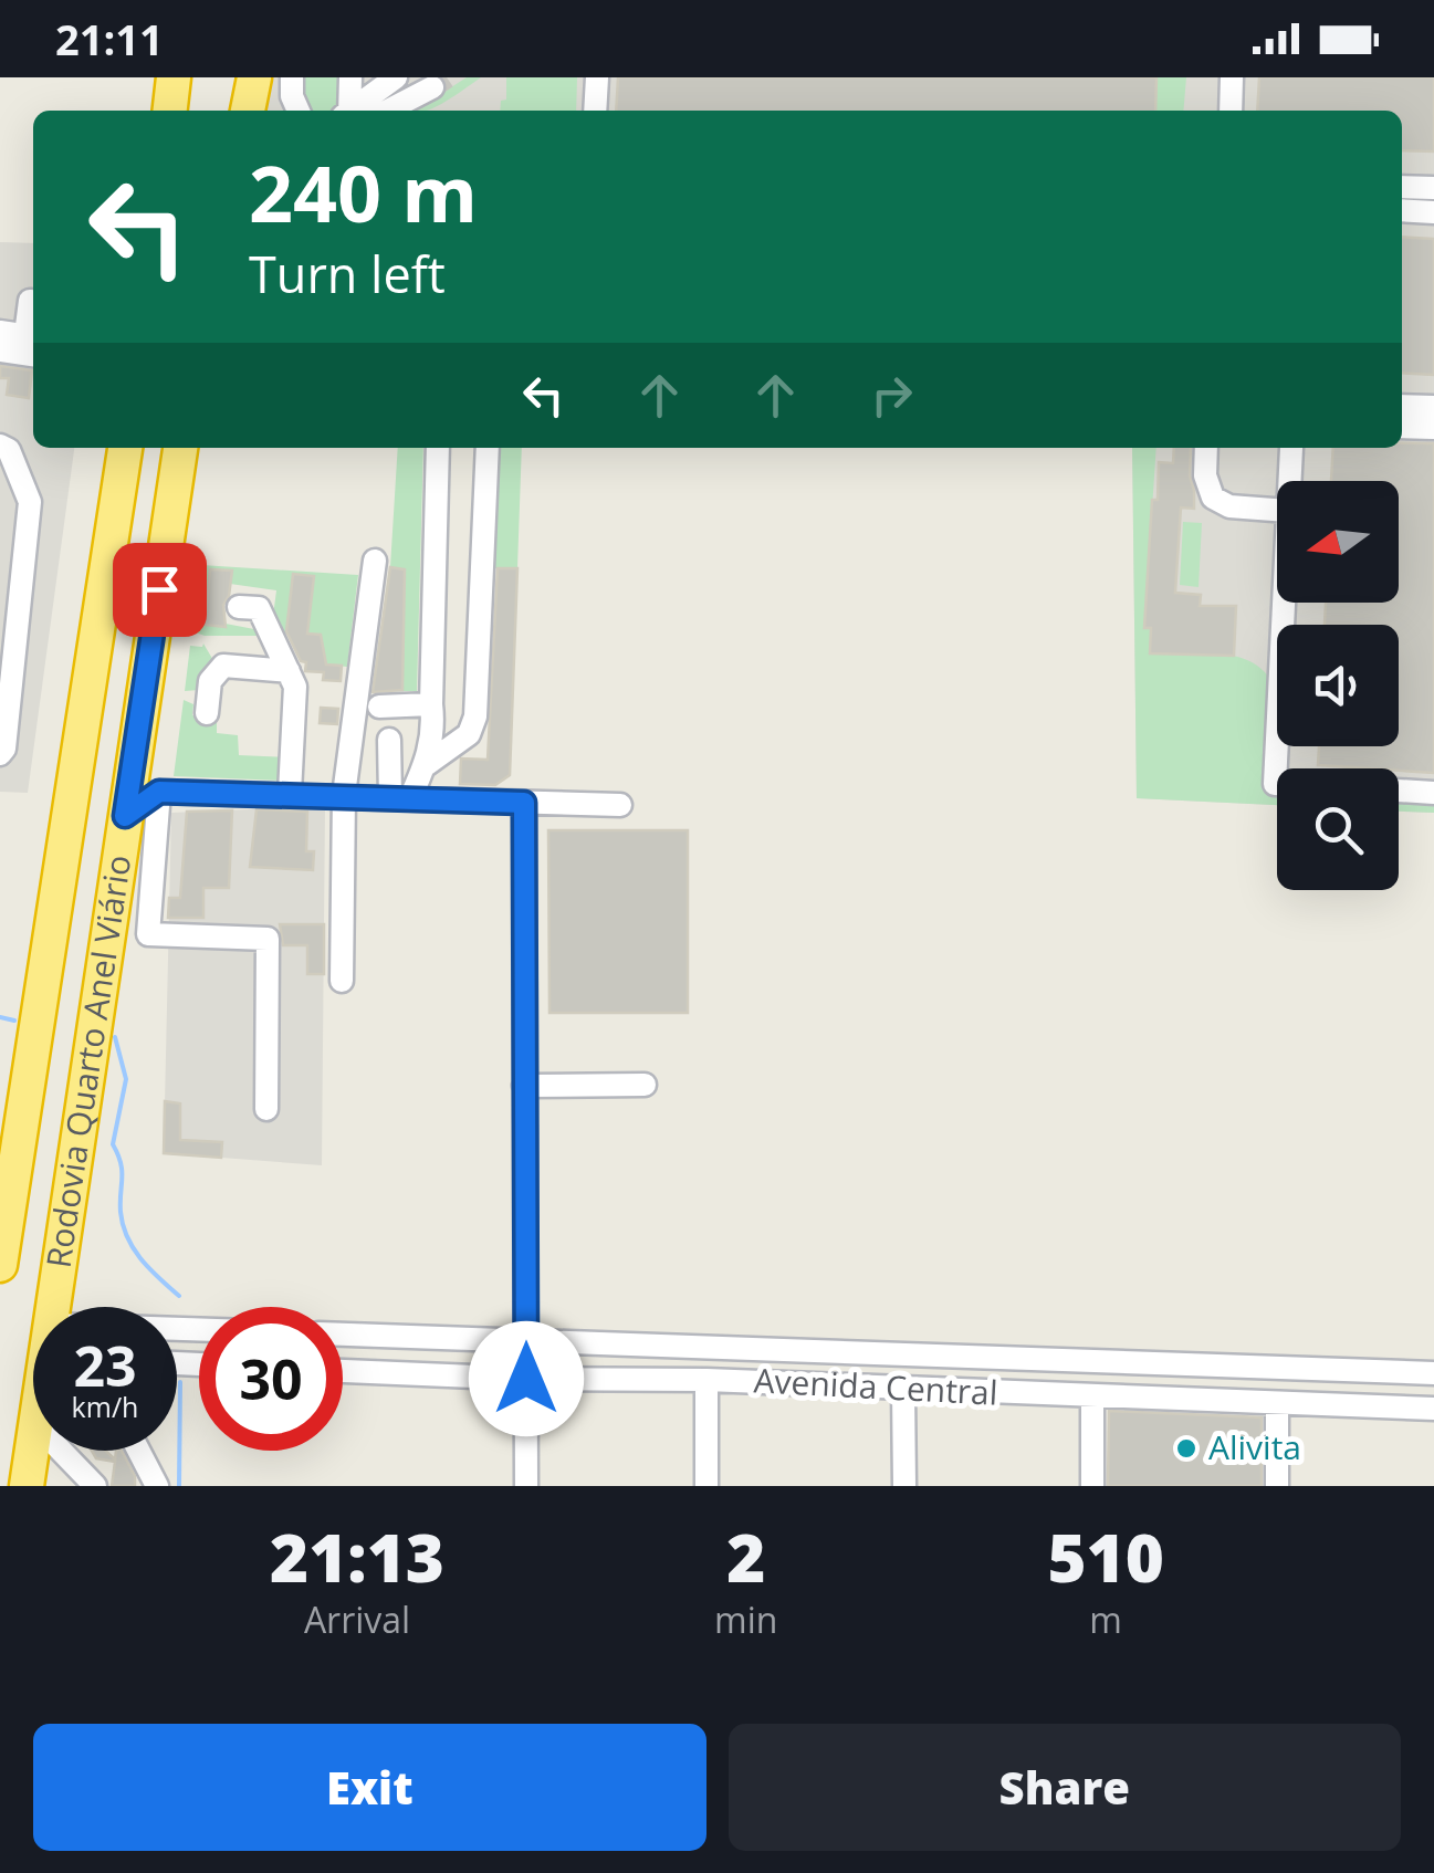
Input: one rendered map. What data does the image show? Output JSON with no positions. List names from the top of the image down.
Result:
{
  "streets": {
    "highway": ["Rodovia Quarto Anel Viário"],
    "street": ["Avenida Central"]
  },
  "places": ["Alivita"],
  "north": "left",
  "page": {
    "status": "21:11",
    "turn": ["240 m", "Turn left"],
    "speed": "23 km/h",
    "limit": "30",
    "eta": [
      "21:13",
      "Arrival",
      "2",
      "min",
      "510",
      "m"
    ],
    "buttons": ["Exit", "Share"]
  }
}
